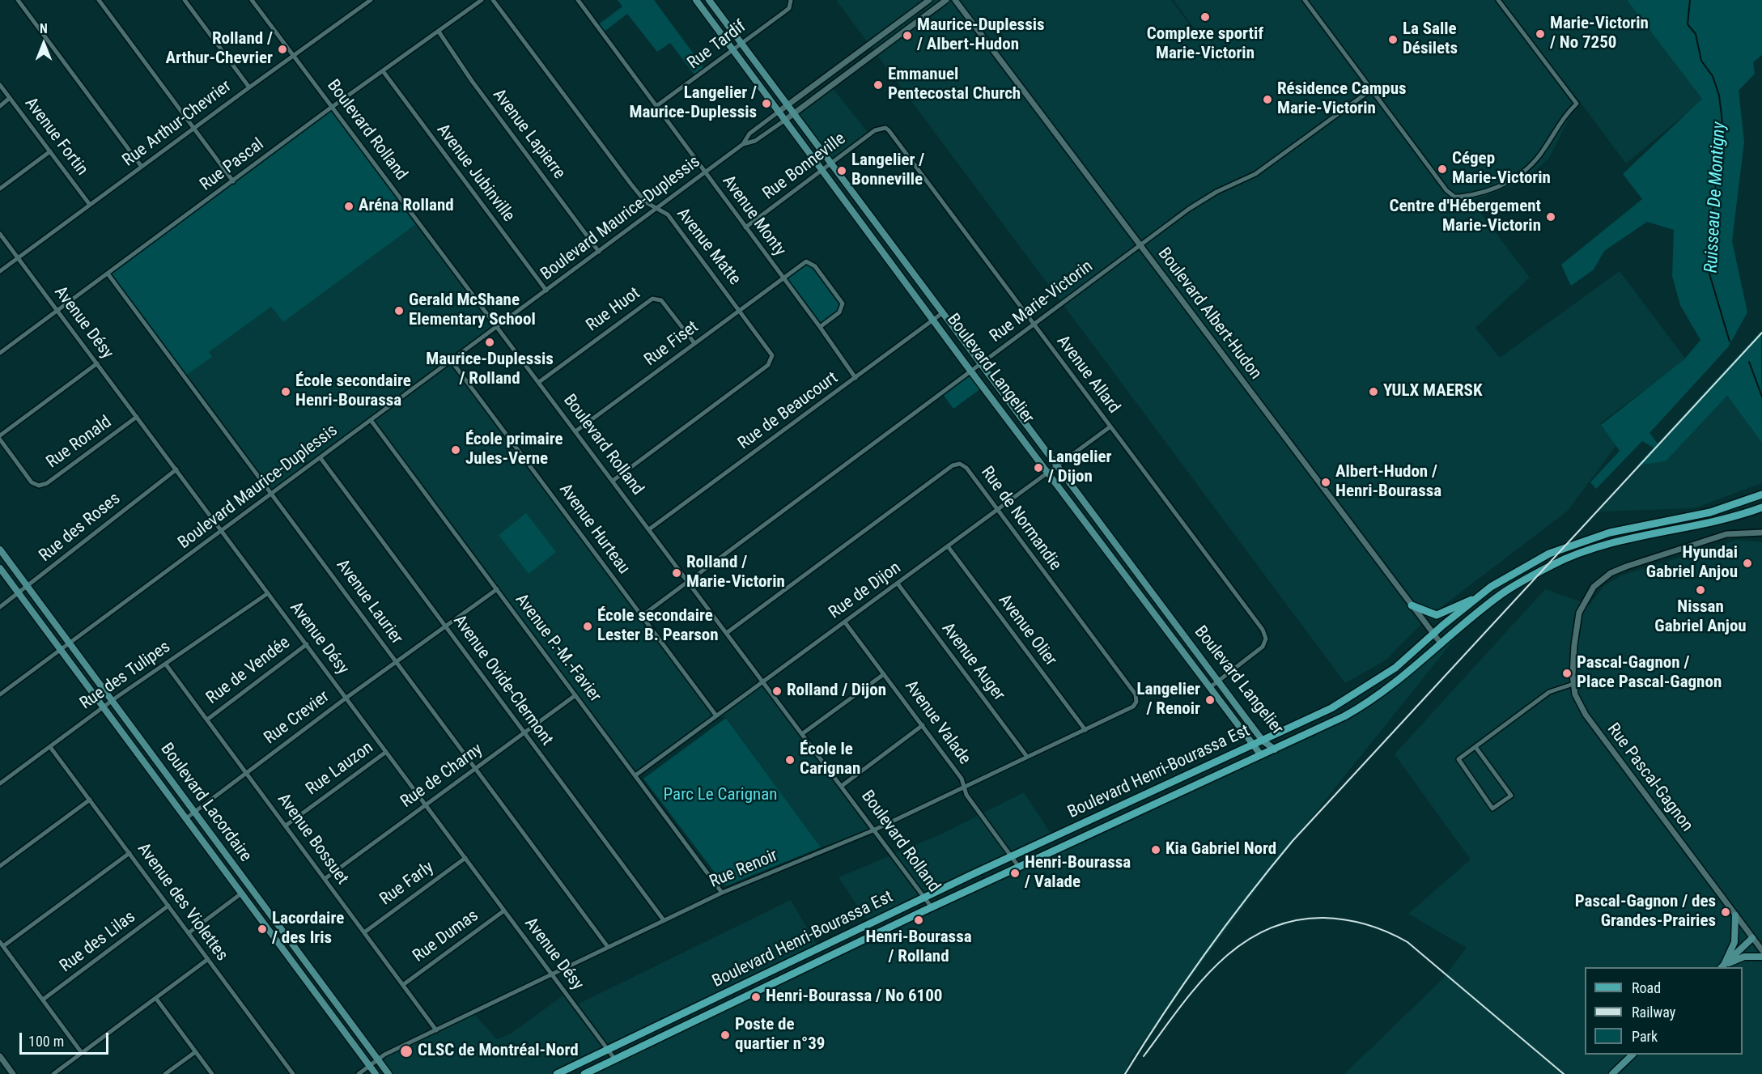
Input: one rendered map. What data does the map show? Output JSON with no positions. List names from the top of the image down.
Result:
{
  "streets": {
    "main road": ["Boulevard Langelier", "Boulevard Henri-Bourassa Est", "Boulevard Lacordaire"],
    "street": [
      "Rue Tardif",
      "Rue Arthur-Chevrier",
      "Boulevard Rolland",
      "Avenue Lapierre",
      "Avenue Fortin",
      "Rue Pascal",
      "Rue Bonneville",
      "Avenue Jubinville",
      "Avenue Monty",
      "Boulevard Maurice-Duplessis",
      "Avenue Matte",
      "Rue Marie-Victorin",
      "Rue Huot",
      "Boulevard Albert-Hudon",
      "Avenue Désy",
      "Rue Fiset",
      "Avenue Allard",
      "Rue de Beaucourt",
      "Rue Ronald",
      "Rue de Normandie",
      "Rue des Roses",
      "Avenue Hurteau",
      "Rue de Dijon",
      "Avenue Laurier",
      "Avenue Olier",
      "Avenue P.-M.-Favier",
      "Avenue Auger",
      "Rue de Vendée",
      "Rue des Tulipes",
      "Avenue Ovide-Clermont",
      "Rue Crevier",
      "Avenue Valade",
      "Rue Lauzon",
      "Rue de Charny",
      "Rue Pascal-Gagnon",
      "Avenue Bossuet",
      "Rue Renoir",
      "Rue Farly",
      "Avenue des Violettes",
      "Rue Dumas",
      "Rue des Lilas"
    ]
  },
  "crossings": [
    ["Rue Tardif", "Avenue Monty"],
    ["Rue Tardif", "Boulevard Langelier"],
    ["Rue Arthur-Chevrier", "Boulevard Rolland"],
    ["Rue Arthur-Chevrier", "Avenue Fortin"],
    ["Rue Arthur-Chevrier", "Avenue Désy"],
    ["Boulevard Rolland", "Rue Pascal"],
    ["Boulevard Rolland", "Boulevard Maurice-Duplessis"],
    ["Boulevard Rolland", "Avenue Matte"],
    ["Boulevard Rolland", "Rue Marie-Victorin"],
    ["Boulevard Rolland", "Rue Huot"],
    ["Boulevard Rolland", "Rue Fiset"],
    ["Boulevard Rolland", "Rue de Beaucourt"],
    ["Boulevard Rolland", "Rue de Normandie"],
    ["Boulevard Rolland", "Rue de Dijon"],
    ["Boulevard Rolland", "Boulevard Henri-Bourassa Est"],
    ["Boulevard Rolland", "Rue Renoir"],
    ["Avenue Lapierre", "Rue Pascal"],
    ["Avenue Lapierre", "Boulevard Maurice-Duplessis"],
    ["Rue Pascal", "Avenue Jubinville"],
    ["Rue Pascal", "Avenue Désy"],
    ["Rue Pascal", "Avenue Laurier"],
    ["Rue Bonneville", "Avenue Monty"],
    ["Rue Bonneville", "Boulevard Langelier"],
    ["Rue Bonneville", "Avenue Allard"],
    ["Avenue Jubinville", "Boulevard Maurice-Duplessis"],
    ["Avenue Monty", "Boulevard Maurice-Duplessis"],
    ["Avenue Monty", "Rue Fiset"],
    ["Avenue Monty", "Rue de Beaucourt"],
    ["Boulevard Maurice-Duplessis", "Avenue Matte"],
    ["Boulevard Maurice-Duplessis", "Avenue Désy"],
    ["Boulevard Maurice-Duplessis", "Boulevard Langelier"],
    ["Boulevard Maurice-Duplessis", "Avenue Hurteau"],
    ["Boulevard Maurice-Duplessis", "Avenue Laurier"],
    ["Boulevard Maurice-Duplessis", "Avenue P.-M.-Favier"],
    ["Boulevard Maurice-Duplessis", "Avenue Ovide-Clermont"],
    ["Boulevard Maurice-Duplessis", "Boulevard Lacordaire"],
    ["Avenue Matte", "Rue Fiset"],
    ["Rue Marie-Victorin", "Boulevard Albert-Hudon"],
    ["Rue Marie-Victorin", "Boulevard Langelier"],
    ["Rue Marie-Victorin", "Avenue Allard"],
    ["Rue Marie-Victorin", "Avenue Hurteau"],
    ["Rue Huot", "Rue Fiset"],
    ["Boulevard Albert-Hudon", "Boulevard Henri-Bourassa Est"],
    ["Avenue Désy", "Rue Ronald"],
    ["Avenue Désy", "Rue des Roses"],
    ["Avenue Désy", "Rue de Vendée"],
    ["Avenue Désy", "Rue des Tulipes"],
    ["Avenue Désy", "Rue Crevier"],
    ["Avenue Désy", "Rue Lauzon"],
    ["Avenue Désy", "Boulevard Henri-Bourassa Est"],
    ["Avenue Désy", "Rue de Charny"],
    ["Avenue Désy", "Rue Renoir"],
    ["Avenue Désy", "Rue Farly"],
    ["Avenue Désy", "Rue Dumas"],
    ["Boulevard Langelier", "Avenue Allard"],
    ["Boulevard Langelier", "Rue de Beaucourt"],
    ["Boulevard Langelier", "Rue de Dijon"],
    ["Boulevard Langelier", "Boulevard Henri-Bourassa Est"],
    ["Avenue Allard", "Rue de Dijon"],
    ["Rue de Normandie", "Rue de Dijon"],
    ["Rue de Normandie", "Rue Renoir"],
    ["Rue des Roses", "Boulevard Lacordaire"],
    ["Avenue Hurteau", "Rue de Dijon"],
    ["Rue de Dijon", "Avenue Olier"],
    ["Rue de Dijon", "Avenue P.-M.-Favier"],
    ["Rue de Dijon", "Avenue Auger"],
    ["Rue de Dijon", "Avenue Valade"],
    ["Avenue Laurier", "Rue Crevier"],
    ["Avenue Laurier", "Rue de Charny"],
    ["Avenue Laurier", "Rue Renoir"],
    ["Avenue Olier", "Rue Renoir"],
    ["Avenue P.-M.-Favier", "Rue Crevier"],
    ["Avenue P.-M.-Favier", "Rue de Charny"],
    ["Avenue P.-M.-Favier", "Rue Renoir"],
    ["Avenue Auger", "Rue Renoir"],
    ["Rue de Vendée", "Avenue Bossuet"],
    ["Rue des Tulipes", "Boulevard Lacordaire"],
    ["Rue des Tulipes", "Avenue Bossuet"],
    ["Rue des Tulipes", "Avenue des Violettes"],
    ["Avenue Ovide-Clermont", "Rue Crevier"],
    ["Avenue Ovide-Clermont", "Rue de Charny"],
    ["Avenue Ovide-Clermont", "Rue Renoir"],
    ["Rue Crevier", "Boulevard Lacordaire"],
    ["Rue Crevier", "Avenue Bossuet"],
    ["Avenue Valade", "Boulevard Henri-Bourassa Est"],
    ["Avenue Valade", "Rue Renoir"],
    ["Rue Lauzon", "Avenue Bossuet"],
    ["Rue de Charny", "Avenue Bossuet"],
    ["Boulevard Lacordaire", "Rue Renoir"],
    ["Avenue Bossuet", "Rue Renoir"],
    ["Avenue Bossuet", "Rue Farly"],
    ["Avenue Bossuet", "Rue Dumas"],
    ["Avenue des Violettes", "Rue des Lilas"]
  ],
  "water": ["Ruisseau De Montigny"],
  "parks": ["Parc Le Carignan"],
  "places": [
    "Complexe sportif Marie-Victorin",
    "Marie-Victorin / No 7250",
    "Maurice-Duplessis / Albert-Hudon",
    "La Salle Désilets",
    "Rolland / Arthur-Chevrier",
    "Emmanuel Pentecostal Church",
    "Résidence Campus Marie-Victorin",
    "Langelier / Maurice-Duplessis",
    "Cégep Marie-Victorin",
    "Langelier / Bonneville",
    "Aréna Rolland",
    "Centre d'Hébergement Marie-Victorin",
    "Gerald McShane Elementary School",
    "Maurice-Duplessis / Rolland",
    "École secondaire Henri-Bourassa",
    "YULX MAERSK",
    "École primaire Jules-Verne",
    "Langelier / Dijon",
    "Albert-Hudon / Henri-Bourassa",
    "Hyundai Gabriel Anjou",
    "Rolland / Marie-Victorin",
    "Nissan Gabriel Anjou",
    "École secondaire Lester B. Pearson",
    "Pascal-Gagnon / Place Pascal-Gagnon",
    "Rolland / Dijon",
    "Langelier / Renoir",
    "École le Carignan",
    "Kia Gabriel Nord",
    "Henri-Bourassa / Valade",
    "Pascal-Gagnon / des Grandes-Prairies",
    "Henri-Bourassa / Rolland",
    "Lacordaire / des Iris",
    "Henri-Bourassa / No 6100",
    "Poste de quartier n°39",
    "CLSC de Montréal-Nord"
  ],
  "legend": ["Road", "Railway", "Park"],
  "scale_bar": "100 m",
  "north": "top"
}
